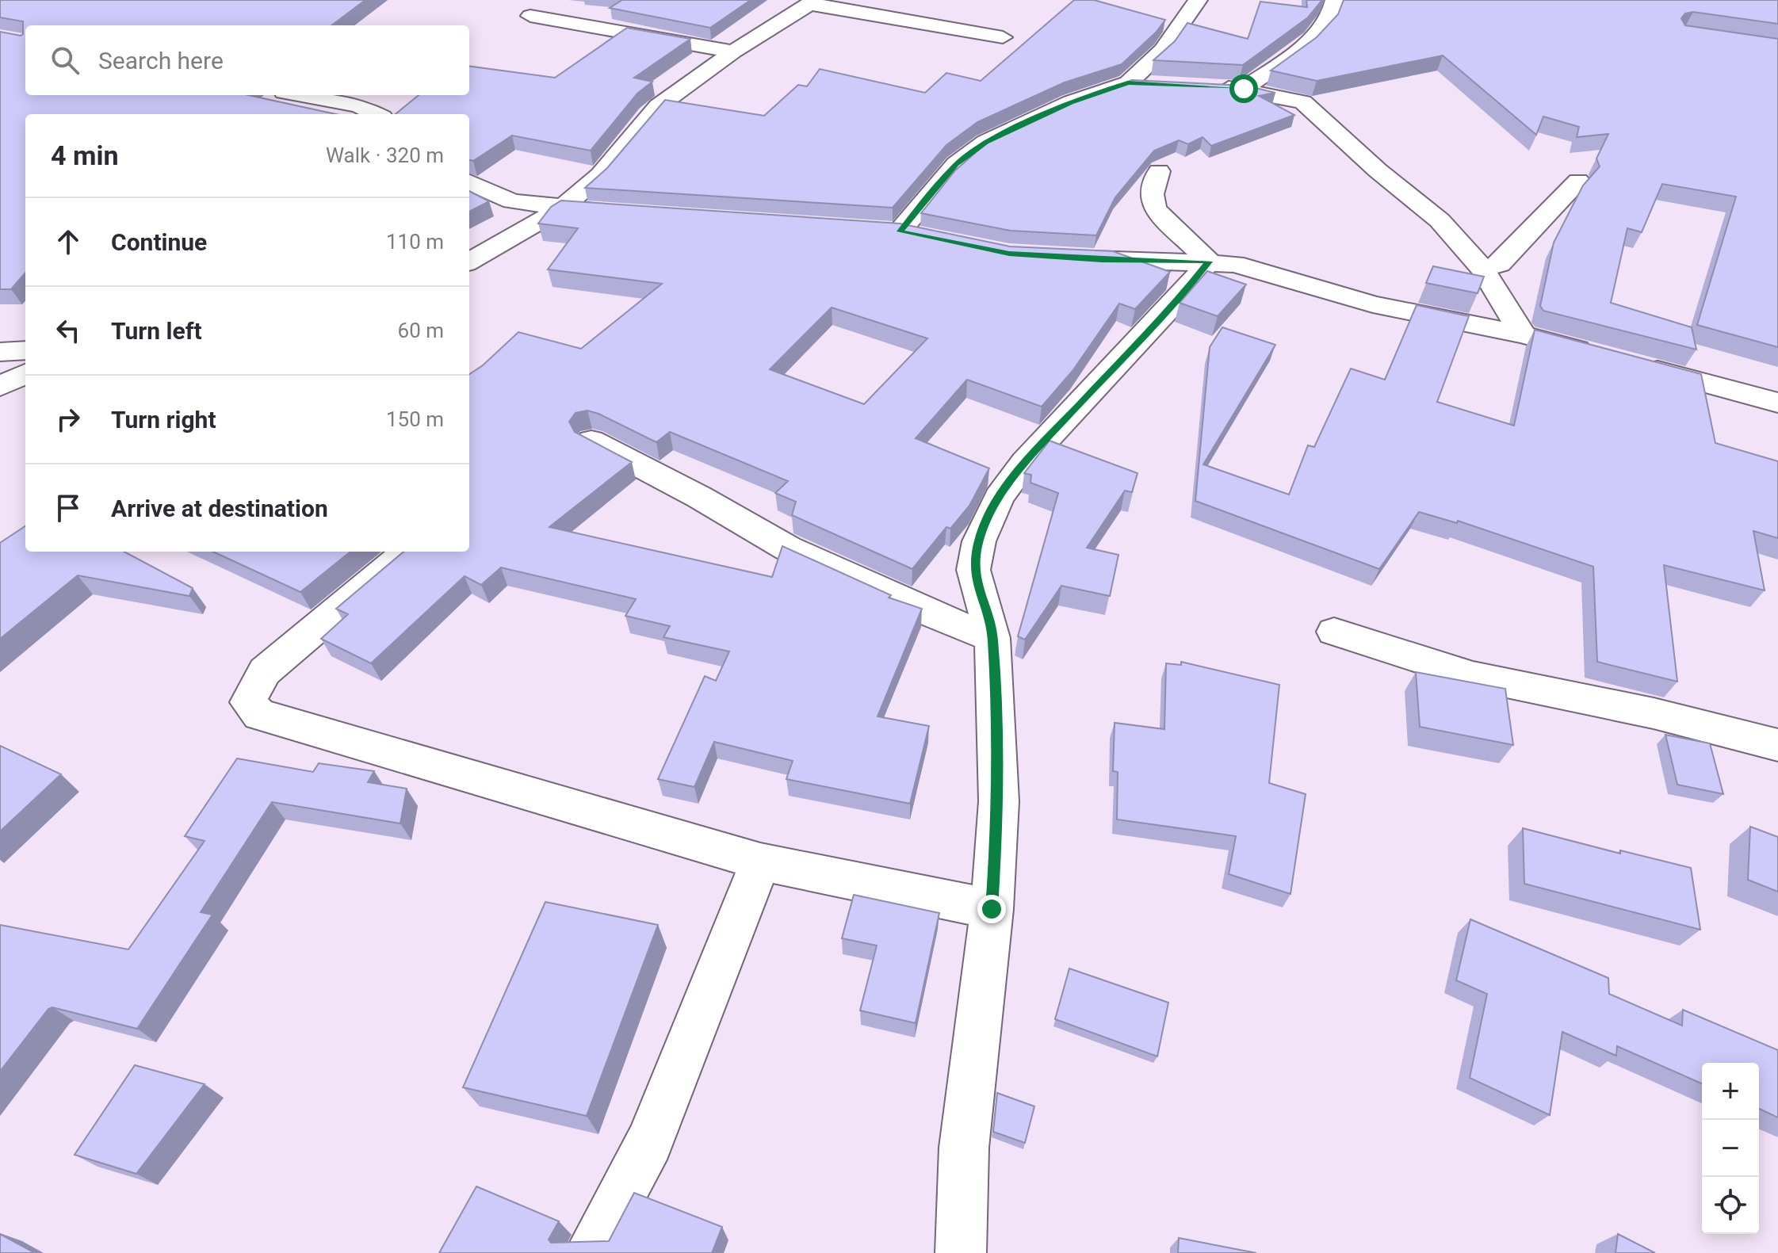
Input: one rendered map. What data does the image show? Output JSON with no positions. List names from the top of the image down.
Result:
{
  "page": {
    "search": "Search here",
    "heading": ["4 min", "Walk · 320 m"],
    "list": [
      ["Continue", "110 m"],
      ["Turn left", "60 m"],
      ["Turn right", "150 m"],
      "Arrive at destination"
    ],
    "map_buttons": ["+", "−"]
  }
}
